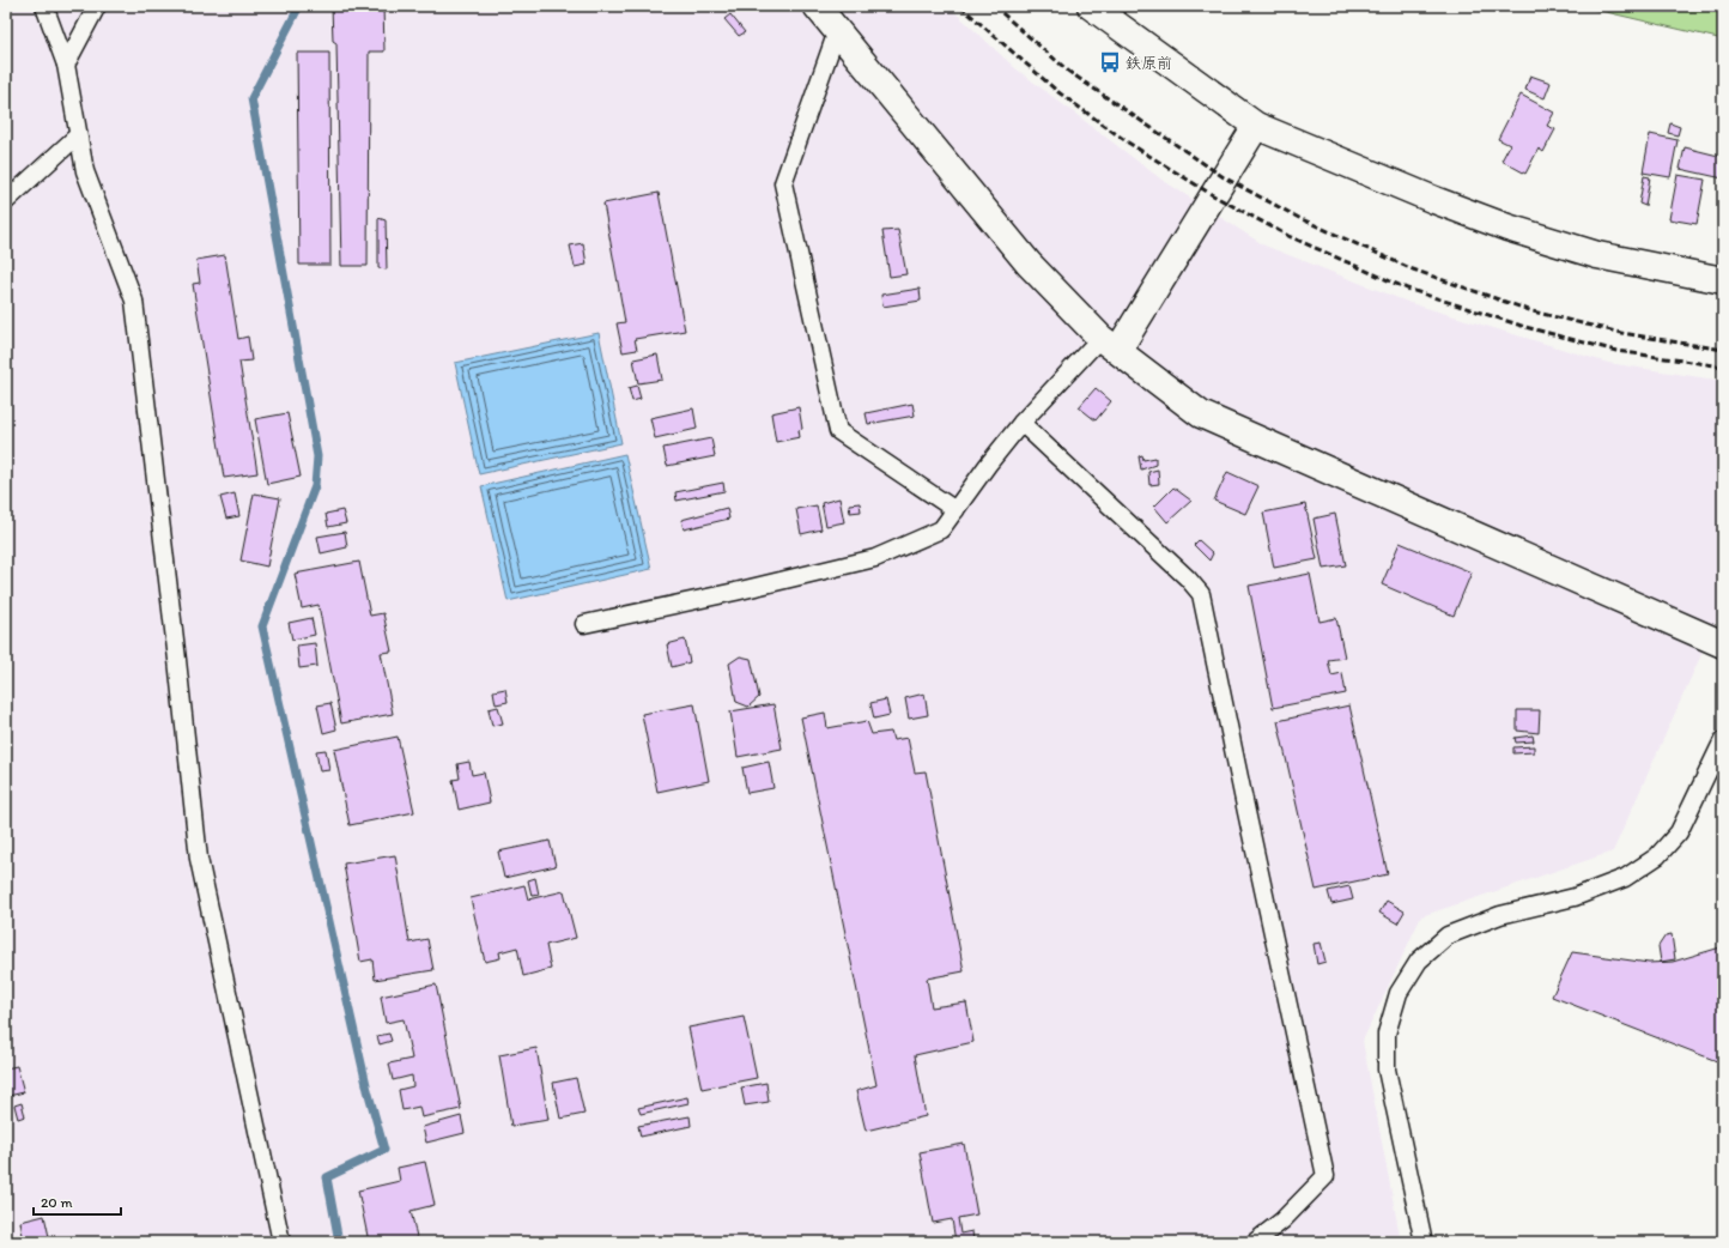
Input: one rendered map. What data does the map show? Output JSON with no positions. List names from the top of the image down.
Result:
{
  "places": {
    "bus stop": ["鉄原前"]
  },
  "scale_bar": "20 m"
}
